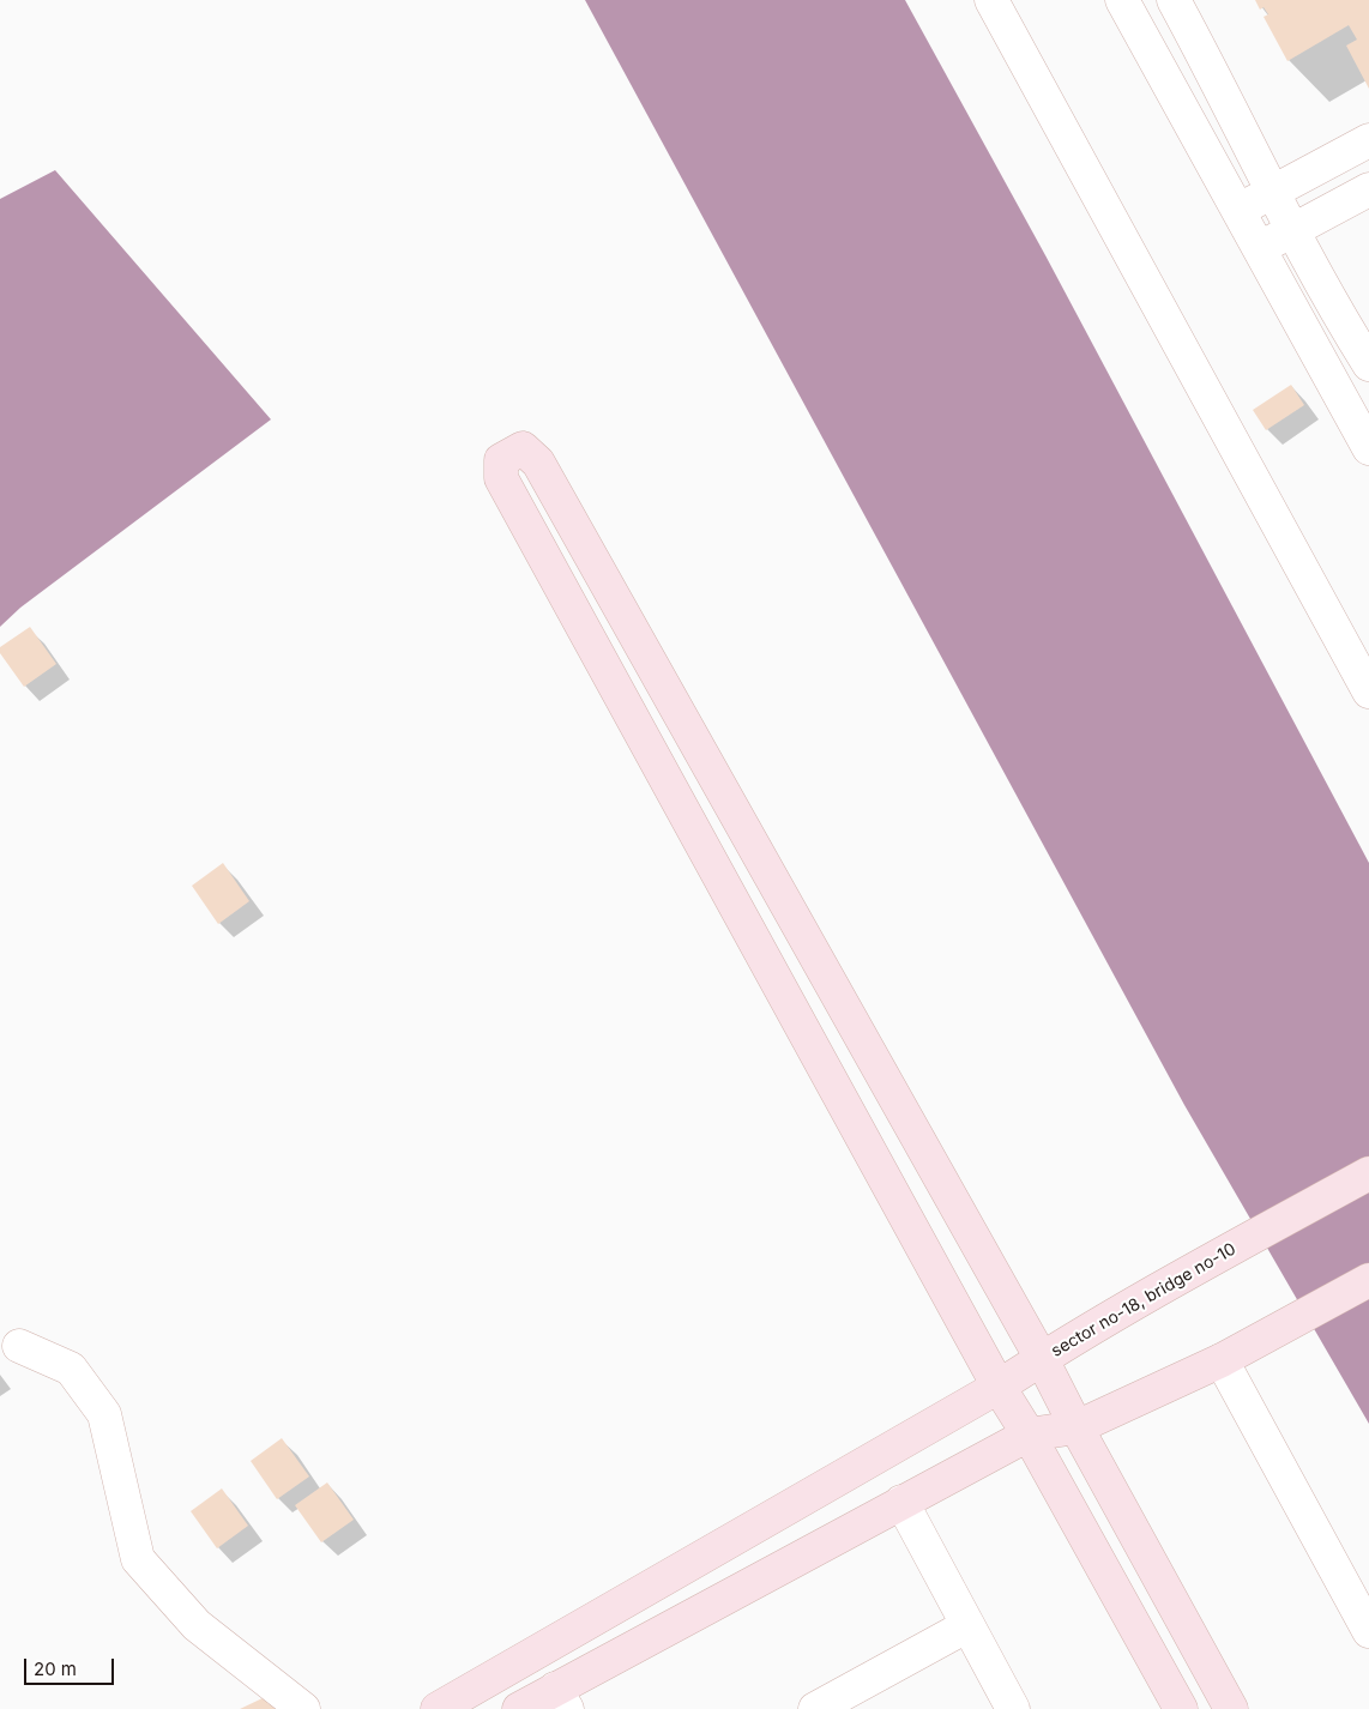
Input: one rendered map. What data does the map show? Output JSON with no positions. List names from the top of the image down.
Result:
{
  "streets": {
    "street": ["sector no-18, bridge no-10"]
  },
  "scale_bar": "20 m"
}
